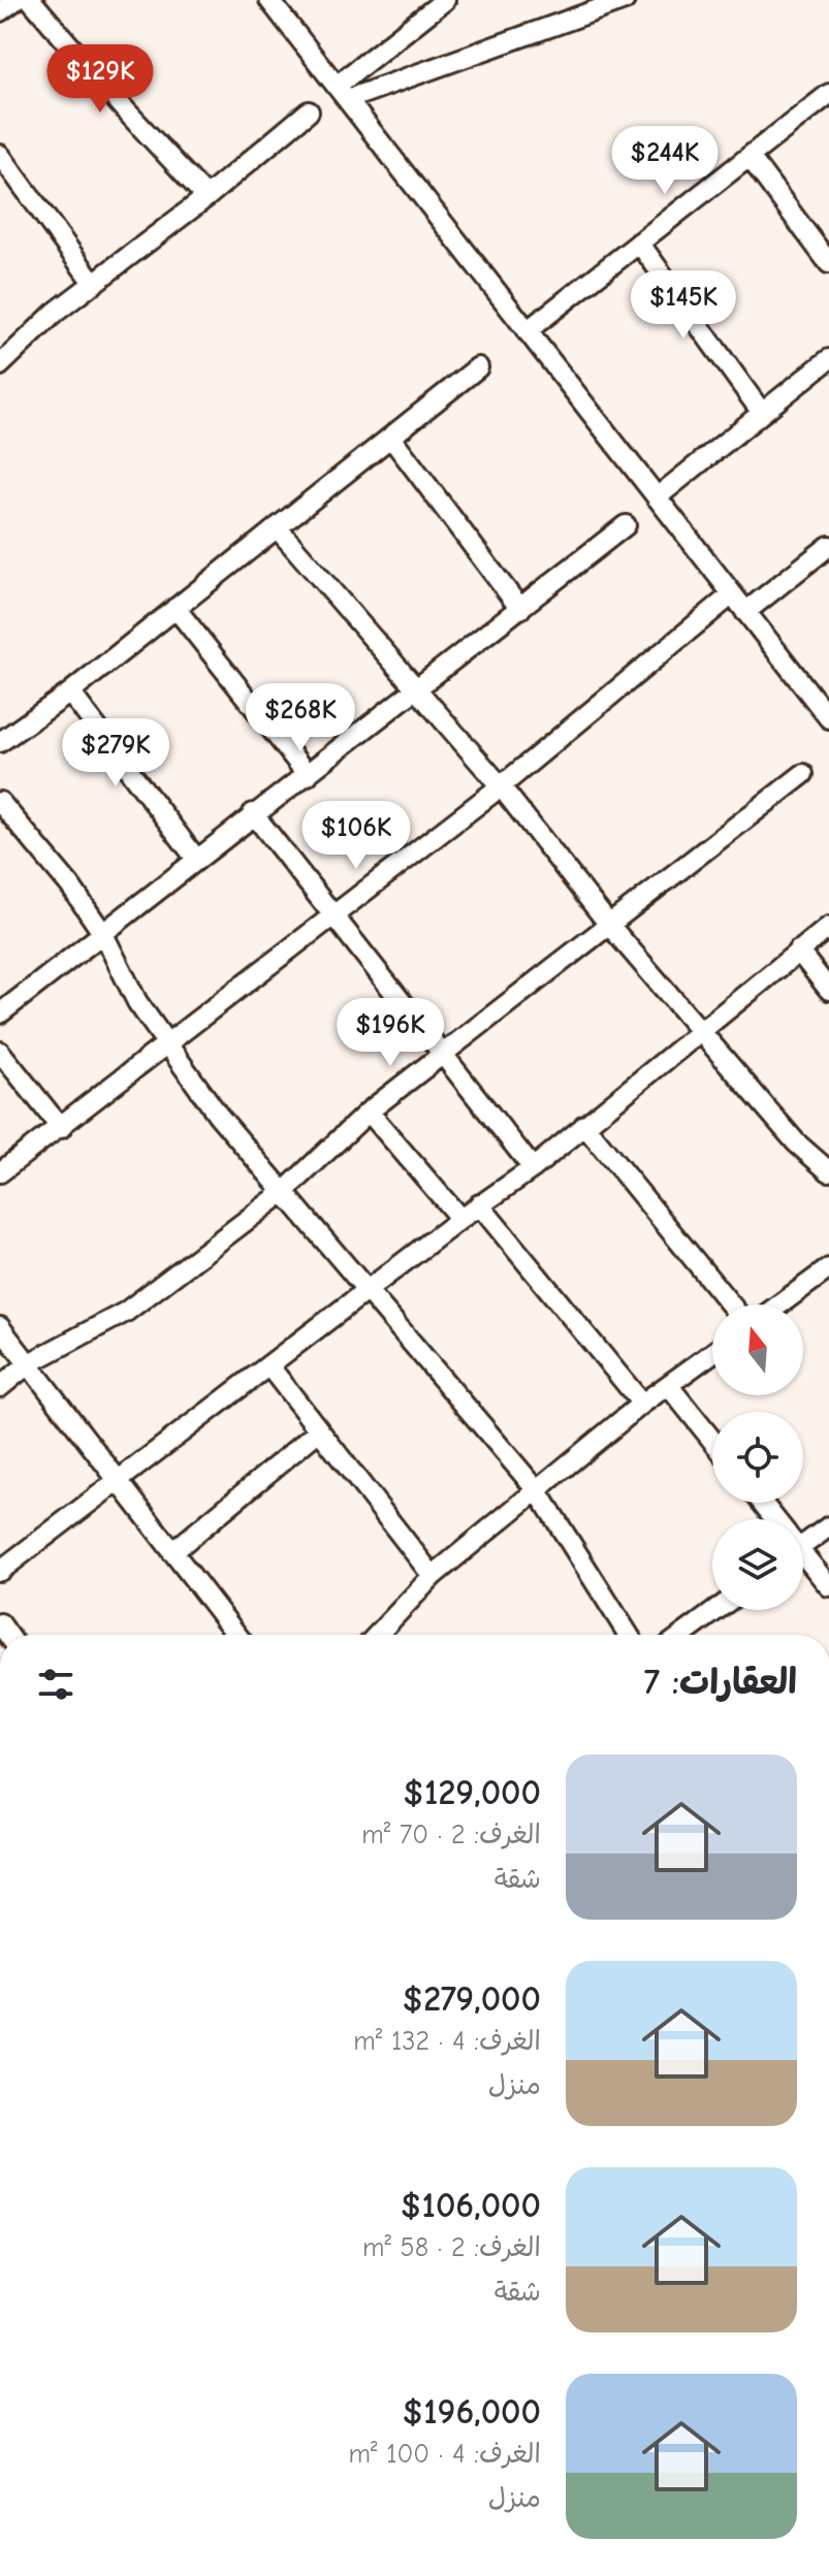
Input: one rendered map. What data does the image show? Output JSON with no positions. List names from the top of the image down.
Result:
{
  "north": "top",
  "page": {
    "price": [
      "$129K",
      "$244K",
      "$145K",
      "$268K",
      "$279K",
      "$106K",
      "$196K"
    ],
    "heading": "العقارات: 7",
    "list": [
      {
        "name": "$129,000",
        "note": "الغرف: 2 · 70 m² · شقة"
      },
      {
        "name": "$279,000",
        "note": "الغرف: 4 · 132 m² · منزل"
      },
      {
        "name": "$106,000",
        "note": "الغرف: 2 · 58 m² · شقة"
      },
      {
        "name": "$196,000",
        "note": "الغرف: 4 · 100 m² · منزل"
      }
    ]
  }
}
